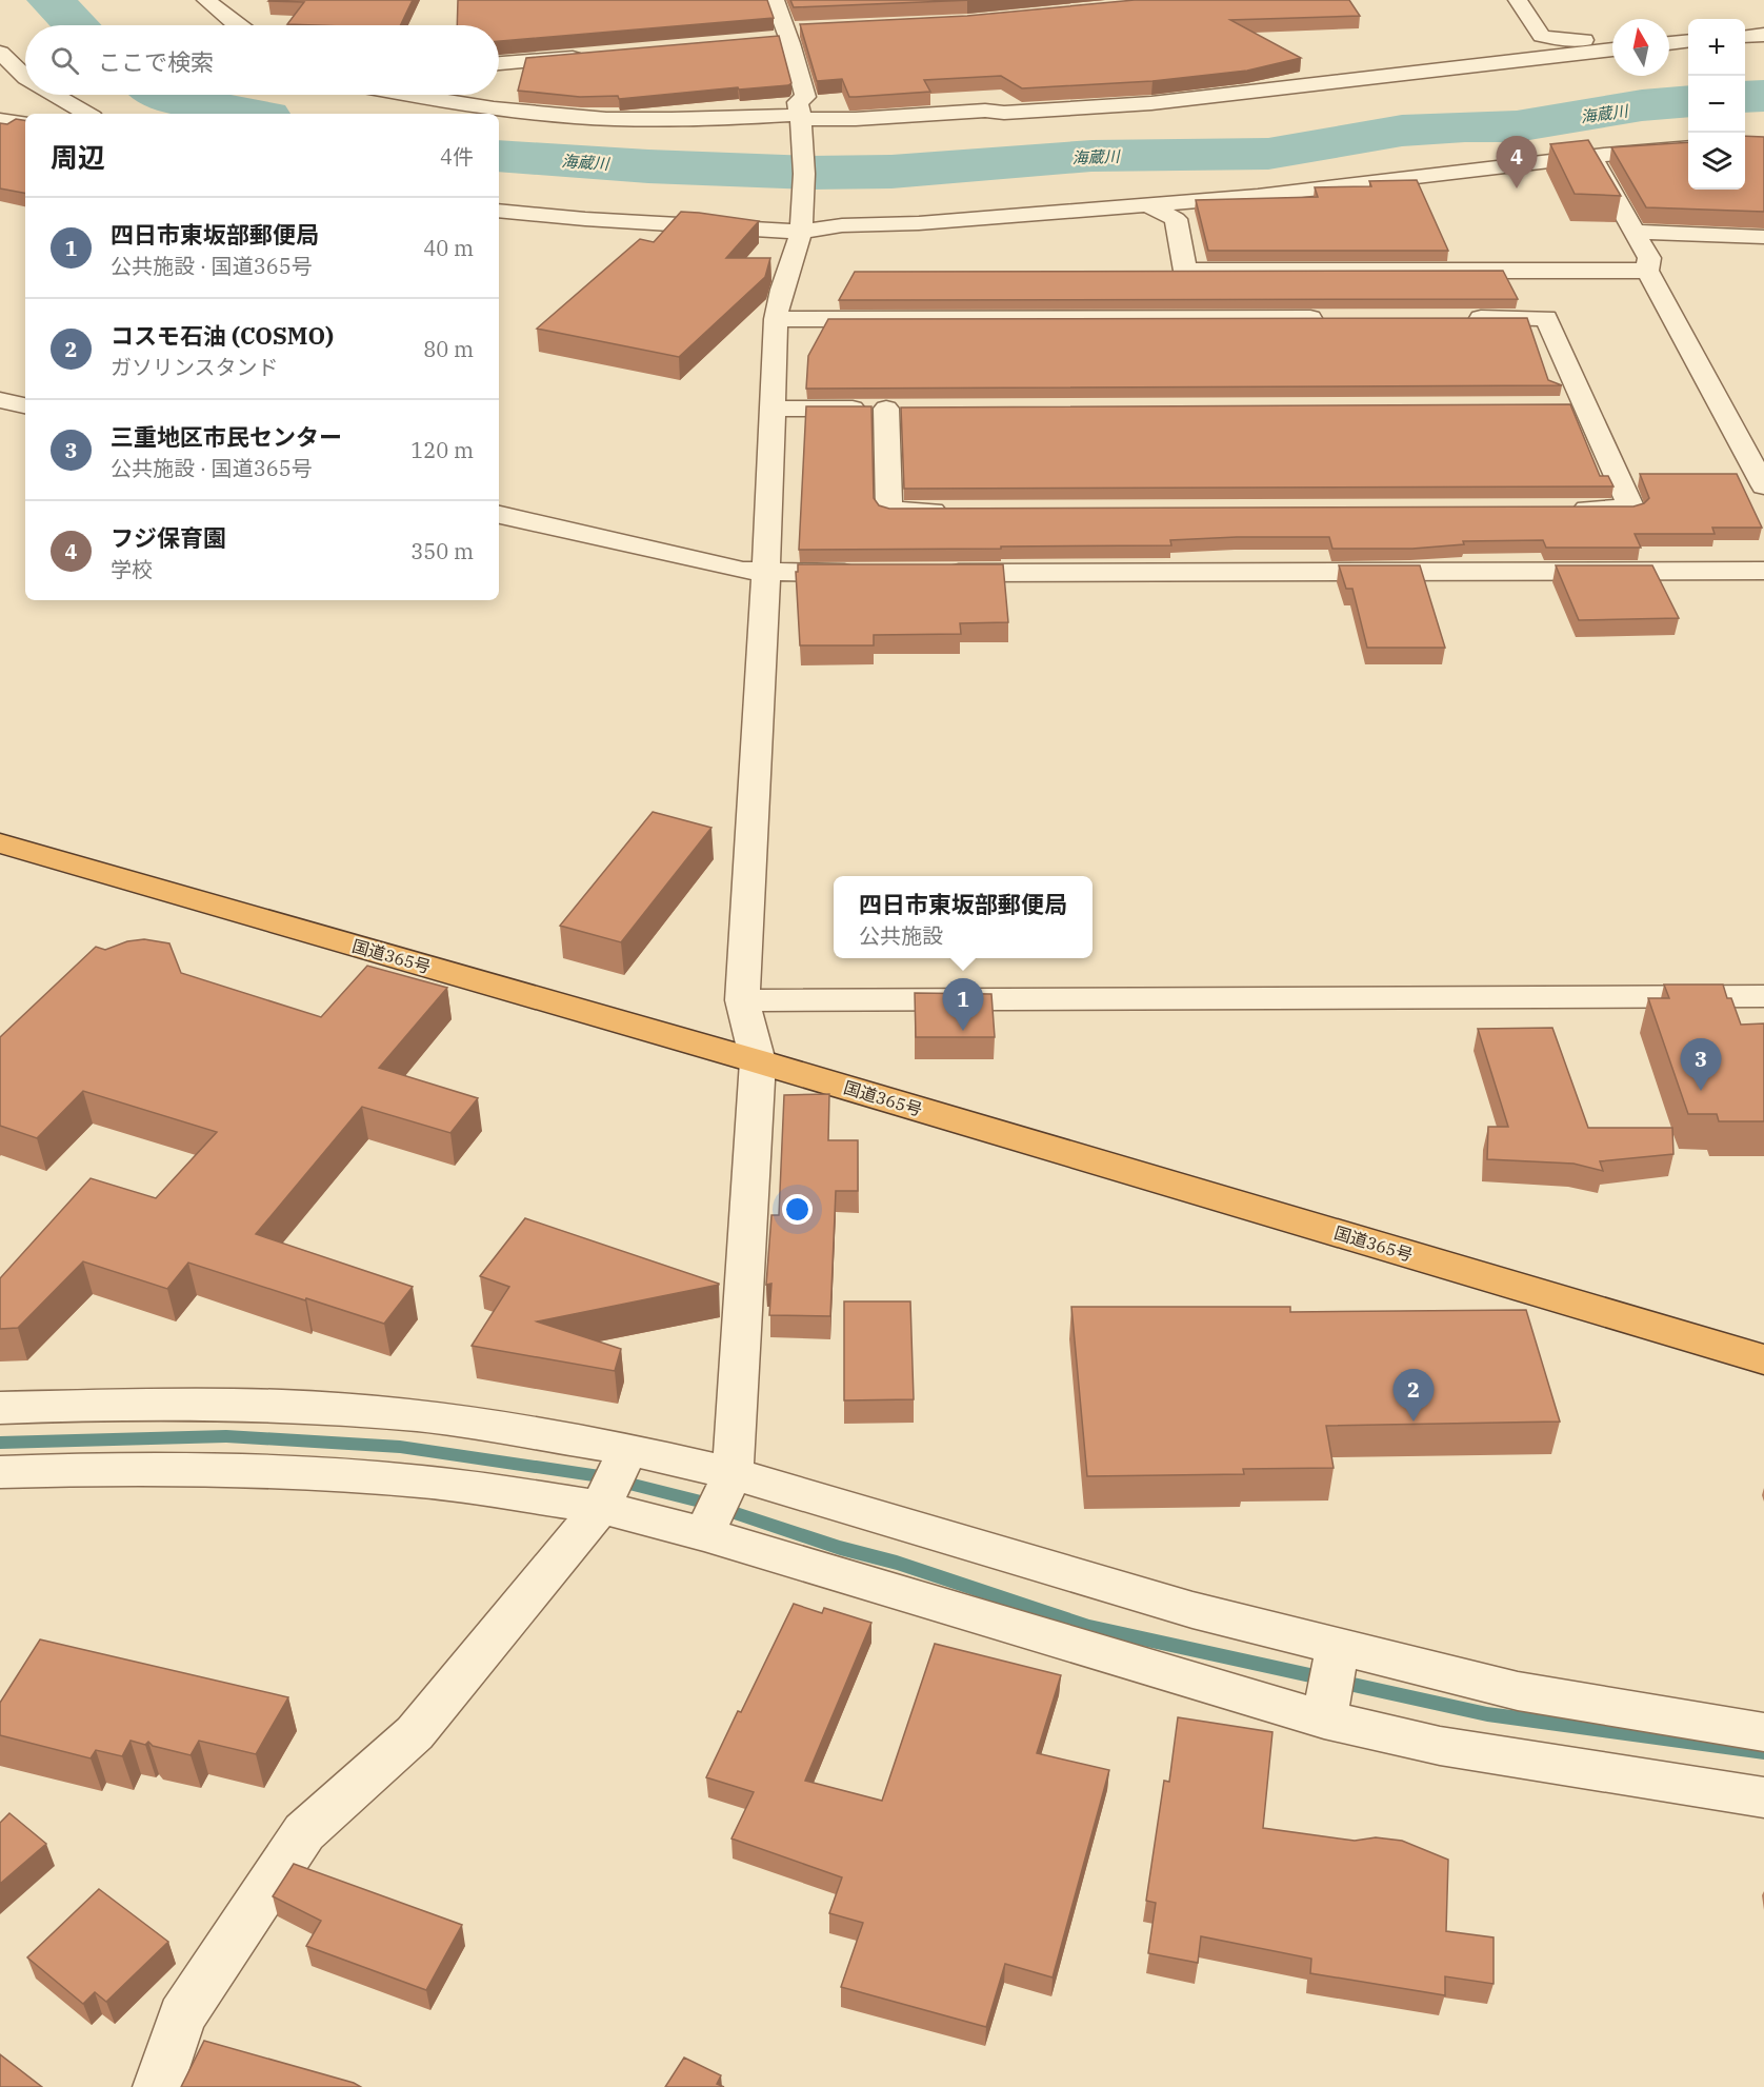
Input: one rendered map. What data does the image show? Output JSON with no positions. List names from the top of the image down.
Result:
{
  "streets": {
    "highway": ["国道365号"]
  },
  "water": ["海蔵川"],
  "north": "top",
  "page": {
    "map_buttons": ["+", "−"],
    "search": "ここで検索",
    "heading": ["周辺", "4件"],
    "pins": [
      "4",
      "1",
      "3",
      "2"
    ],
    "list": [
      {
        "mark": "1",
        "name": "四日市東坂部郵便局",
        "note": "公共施設 · 国道365号",
        "value": "40 m"
      },
      {
        "mark": "2",
        "name": "コスモ石油 (COSMO)",
        "note": "ガソリンスタンド",
        "value": "80 m"
      },
      {
        "mark": "3",
        "name": "三重地区市民センター",
        "note": "公共施設 · 国道365号",
        "value": "120 m"
      },
      {
        "mark": "4",
        "name": "フジ保育園",
        "note": "学校",
        "value": "350 m"
      }
    ],
    "popup": ["四日市東坂部郵便局", "公共施設"]
  }
}
